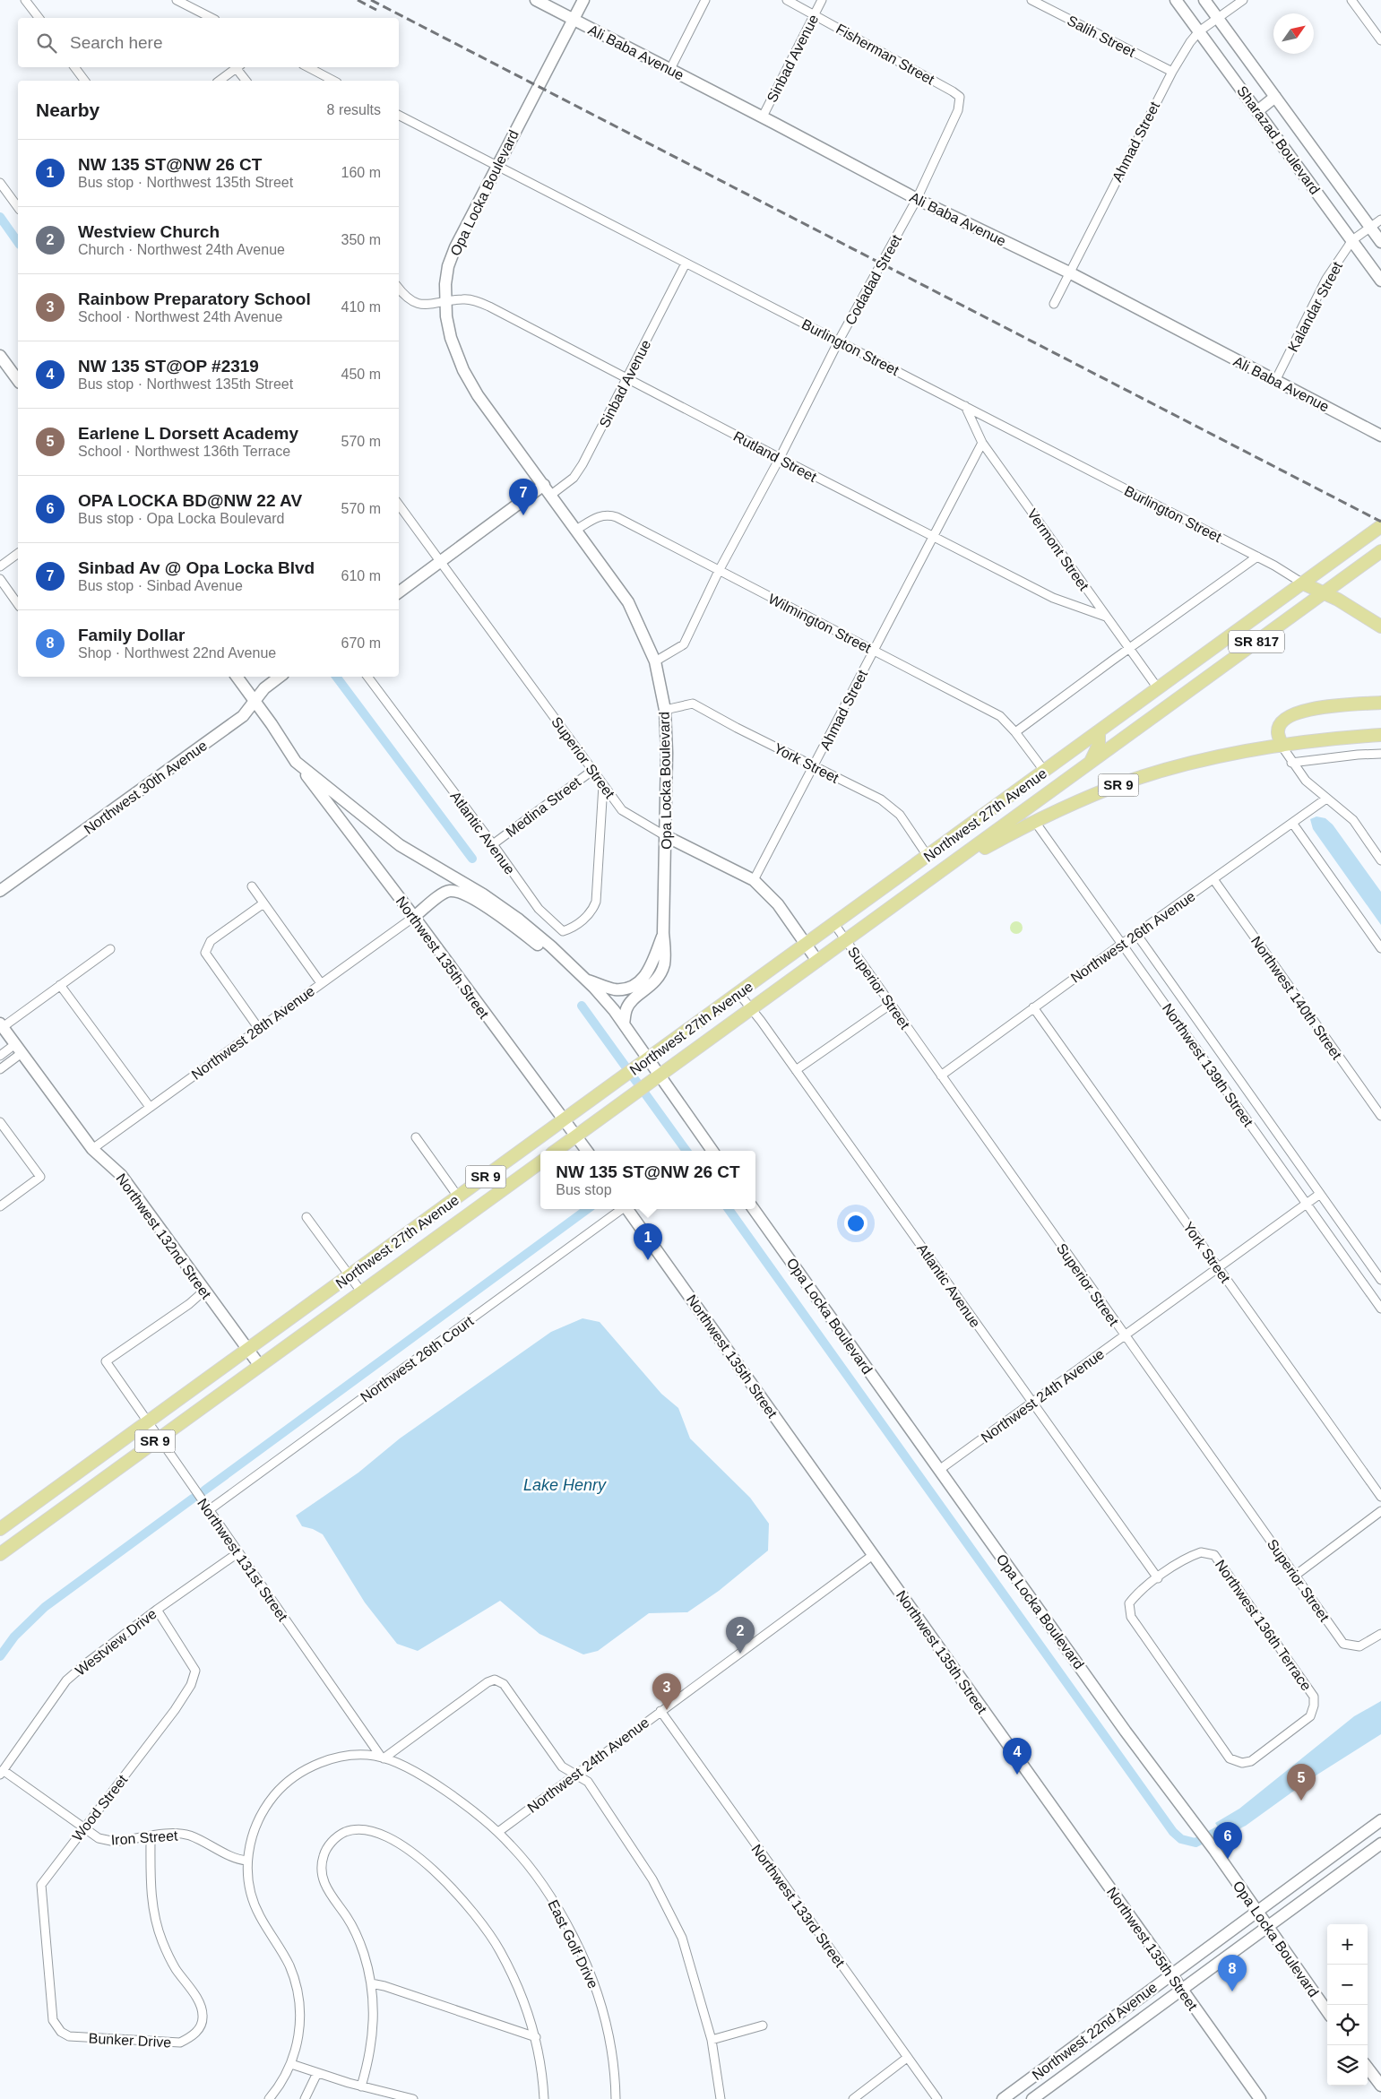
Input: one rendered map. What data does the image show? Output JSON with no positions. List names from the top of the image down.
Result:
{
  "streets": {
    "main road": [
      "Ali Baba Avenue",
      "Sharazad Boulevard",
      "Opa Locka Boulevard",
      "SR 817",
      "Superior Street",
      "SR 9",
      "Northwest 30th Avenue",
      "Northwest 27th Avenue",
      "Northwest 135th Street",
      "Northwest 132nd Street",
      "Northwest 22nd Avenue"
    ],
    "street": [
      "Salih Street",
      "Fisherman Street",
      "Sinbad Avenue",
      "Ahmad Street",
      "Codadad Street",
      "Kalandar Street",
      "Burlington Street",
      "Rutland Street",
      "Vermont Street",
      "Wilmington Street",
      "York Street",
      "Medina Street",
      "Atlantic Avenue",
      "Northwest 26th Avenue",
      "Northwest 140th Street",
      "Northwest 28th Avenue",
      "Northwest 139th Street",
      "Northwest 26th Court",
      "Northwest 24th Avenue",
      "Northwest 131st Street",
      "Northwest 136th Terrace",
      "Westview Drive",
      "Wood Street",
      "Iron Street",
      "Northwest 133rd Street",
      "East Golf Drive",
      "Bunker Drive"
    ]
  },
  "crossings": [
    ["Salih Street", "Ahmad Street"],
    ["Ali Baba Avenue", "Sinbad Avenue"],
    ["Ali Baba Avenue", "Ahmad Street"],
    ["Ali Baba Avenue", "Opa Locka Boulevard"],
    ["Ali Baba Avenue", "Codadad Street"],
    ["Ali Baba Avenue", "Kalandar Street"],
    ["Fisherman Street", "Sinbad Avenue"],
    ["Fisherman Street", "Codadad Street"],
    ["Sinbad Avenue", "Opa Locka Boulevard"],
    ["Sinbad Avenue", "Burlington Street"],
    ["Sinbad Avenue", "Rutland Street"],
    ["Sharazad Boulevard", "Ahmad Street"],
    ["Sharazad Boulevard", "Kalandar Street"],
    ["Ahmad Street", "Rutland Street"],
    ["Ahmad Street", "Vermont Street"],
    ["Ahmad Street", "Wilmington Street"],
    ["Ahmad Street", "Superior Street"],
    ["Ahmad Street", "York Street"],
    ["Opa Locka Boulevard", "Codadad Street"],
    ["Opa Locka Boulevard", "Burlington Street"],
    ["Opa Locka Boulevard", "Rutland Street"],
    ["Opa Locka Boulevard", "Wilmington Street"],
    ["Opa Locka Boulevard", "Superior Street"],
    ["Opa Locka Boulevard", "York Street"],
    ["Opa Locka Boulevard", "Northwest 24th Avenue"],
    ["Opa Locka Boulevard", "Northwest 22nd Avenue"],
    ["Codadad Street", "Burlington Street"],
    ["Codadad Street", "Rutland Street"],
    ["Codadad Street", "Wilmington Street"],
    ["Burlington Street", "Vermont Street"],
    ["Burlington Street", "Northwest 27th Avenue"],
    ["Rutland Street", "Vermont Street"],
    ["Vermont Street", "Northwest 27th Avenue"],
    ["Wilmington Street", "Northwest 27th Avenue"],
    ["Superior Street", "Medina Street"],
    ["Superior Street", "Northwest 27th Avenue"],
    ["Superior Street", "Atlantic Avenue"],
    ["Superior Street", "Northwest 26th Avenue"],
    ["Superior Street", "Northwest 24th Avenue"],
    ["York Street", "Northwest 27th Avenue"],
    ["York Street", "Northwest 26th Avenue"],
    ["York Street", "Northwest 24th Avenue"],
    ["SR 9", "Northwest 27th Avenue"],
    ["SR 9", "Northwest 139th Street"],
    ["Medina Street", "Atlantic Avenue"],
    ["Northwest 27th Avenue", "Atlantic Avenue"],
    ["Northwest 27th Avenue", "Northwest 135th Street"],
    ["Northwest 27th Avenue", "Northwest 132nd Street"],
    ["Northwest 27th Avenue", "Northwest 131st Street"],
    ["Atlantic Avenue", "Northwest 24th Avenue"],
    ["Atlantic Avenue", "Northwest 136th Terrace"],
    ["Northwest 26th Avenue", "Northwest 140th Street"],
    ["Northwest 26th Avenue", "Northwest 139th Street"],
    ["Northwest 135th Street", "Northwest 28th Avenue"],
    ["Northwest 135th Street", "Northwest 24th Avenue"],
    ["Northwest 135th Street", "Northwest 22nd Avenue"],
    ["Northwest 28th Avenue", "Northwest 132nd Street"],
    ["Northwest 139th Street", "Northwest 24th Avenue"],
    ["Northwest 132nd Street", "Northwest 131st Street"],
    ["Northwest 26th Court", "Northwest 131st Street"],
    ["Northwest 24th Avenue", "Northwest 133rd Street"],
    ["Northwest 24th Avenue", "East Golf Drive"],
    ["Northwest 131st Street", "Westview Drive"],
    ["Northwest 131st Street", "East Golf Drive"],
    ["Westview Drive", "Wood Street"],
    ["Westview Drive", "Iron Street"],
    ["Wood Street", "Iron Street"],
    ["Wood Street", "Bunker Drive"],
    ["Iron Street", "Bunker Drive"]
  ],
  "water": ["Lake Henry"],
  "north": "top right",
  "page": {
    "search": "Search here",
    "heading": ["Nearby", "8 results"],
    "list": [
      {
        "mark": "1",
        "name": "NW 135 ST@NW 26 CT",
        "note": "Bus stop · Northwest 135th Street",
        "value": "160 m"
      },
      {
        "mark": "2",
        "name": "Westview Church",
        "note": "Church · Northwest 24th Avenue",
        "value": "350 m"
      },
      {
        "mark": "3",
        "name": "Rainbow Preparatory School",
        "note": "School · Northwest 24th Avenue",
        "value": "410 m"
      },
      {
        "mark": "4",
        "name": "NW 135 ST@OP #2319",
        "note": "Bus stop · Northwest 135th Street",
        "value": "450 m"
      },
      {
        "mark": "5",
        "name": "Earlene L Dorsett Academy",
        "note": "School · Northwest 136th Terrace",
        "value": "570 m"
      },
      {
        "mark": "6",
        "name": "OPA LOCKA BD@NW 22 AV",
        "note": "Bus stop · Opa Locka Boulevard",
        "value": "570 m"
      },
      {
        "mark": "7",
        "name": "Sinbad Av @ Opa Locka Blvd",
        "note": "Bus stop · Sinbad Avenue",
        "value": "610 m"
      },
      {
        "mark": "8",
        "name": "Family Dollar",
        "note": "Shop · Northwest 22nd Avenue",
        "value": "670 m"
      }
    ],
    "pins": [
      "7",
      "1",
      "2",
      "3",
      "4",
      "5",
      "6",
      "8"
    ],
    "popup": ["NW 135 ST@NW 26 CT", "Bus stop"],
    "map_buttons": ["+", "−"]
  }
}
